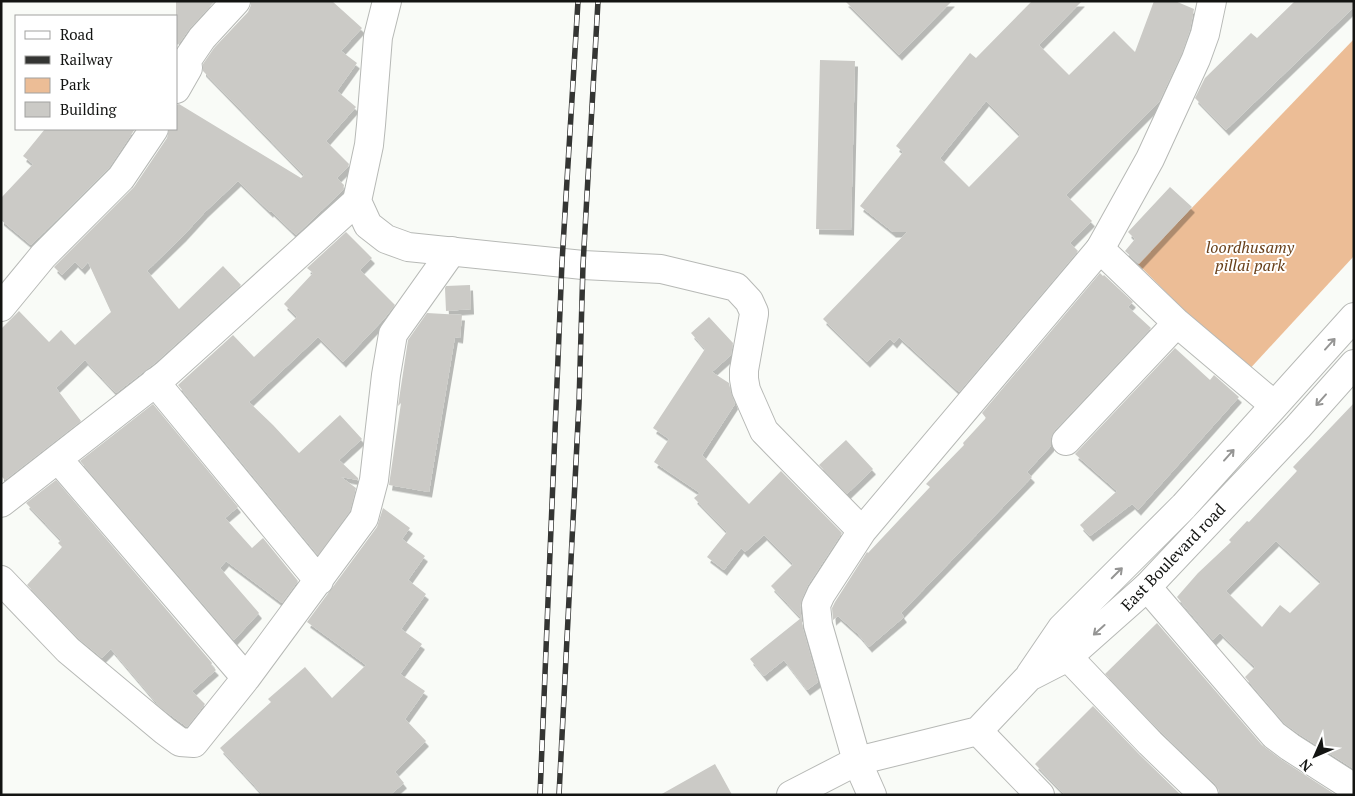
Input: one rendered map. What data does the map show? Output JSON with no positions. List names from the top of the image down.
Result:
{
  "streets": {
    "street": ["East Boulevard road"]
  },
  "parks": ["loordhusamy pillai park"],
  "legend": [
    "Road",
    "Railway",
    "Park",
    "Building"
  ],
  "north": "bottom left"
}
